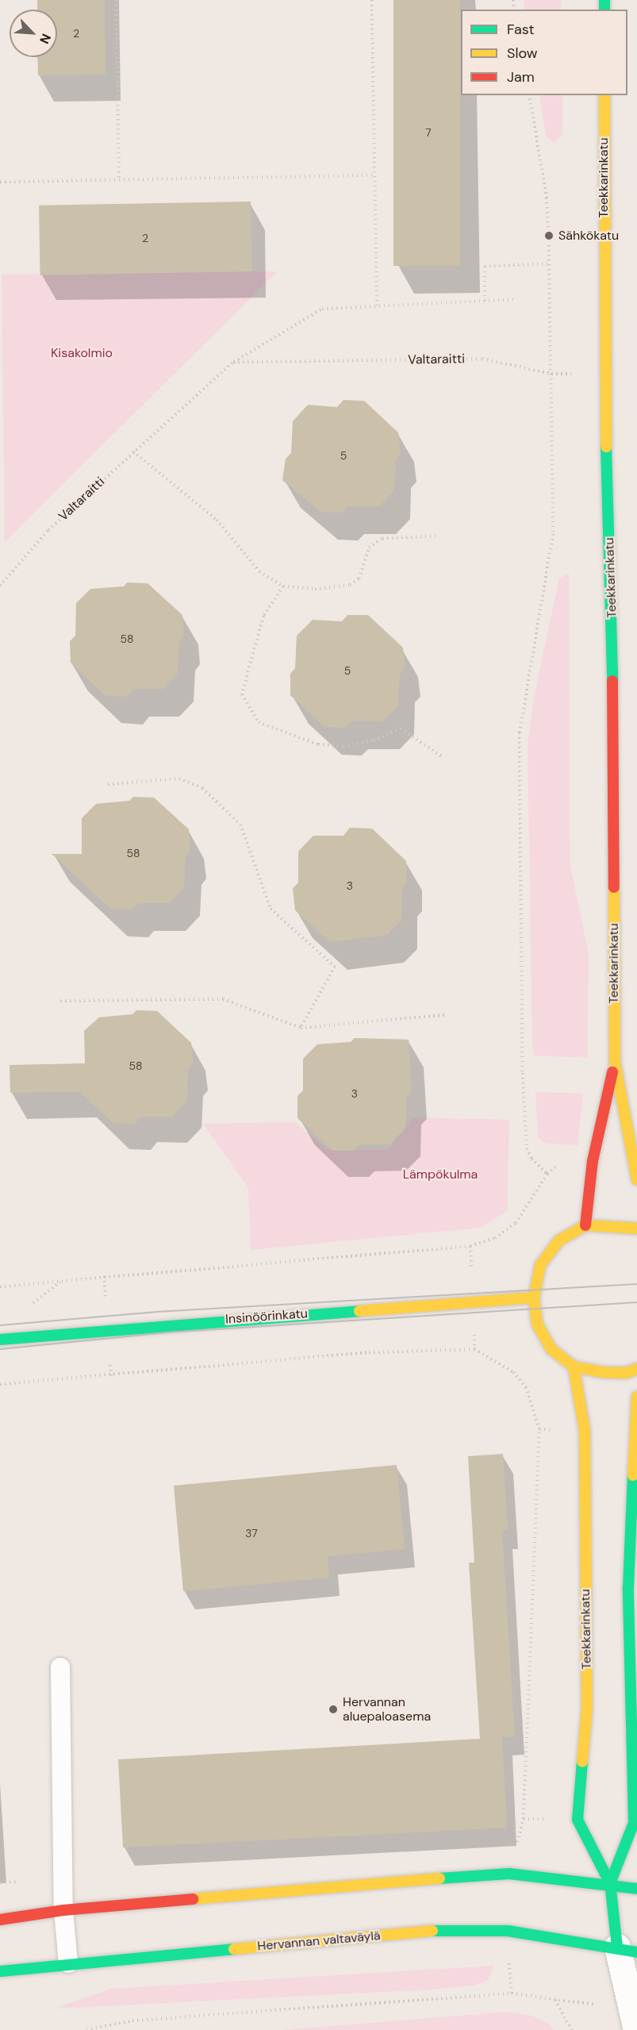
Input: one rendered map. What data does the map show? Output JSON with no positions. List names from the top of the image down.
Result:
{
  "streets": {
    "street": ["Teekkarinkatu", "Insinöörinkatu", "Hervannan valtaväylä"],
    "path": ["Valtaraitti"]
  },
  "crossings": [
    ["Teekkarinkatu", "Valtaraitti"],
    ["Teekkarinkatu", "Hervannan valtaväylä"]
  ],
  "parks": ["Kisakolmio", "Lämpökulma"],
  "places": ["Sähkökatu", "Hervannan aluepaloasema"],
  "house_numbers": [
    "2",
    "7",
    "2",
    "5",
    "58",
    "5",
    "58",
    "3",
    "58",
    "3",
    "37"
  ],
  "legend": ["Fast", "Slow", "Jam"],
  "north": "bottom right"
}
